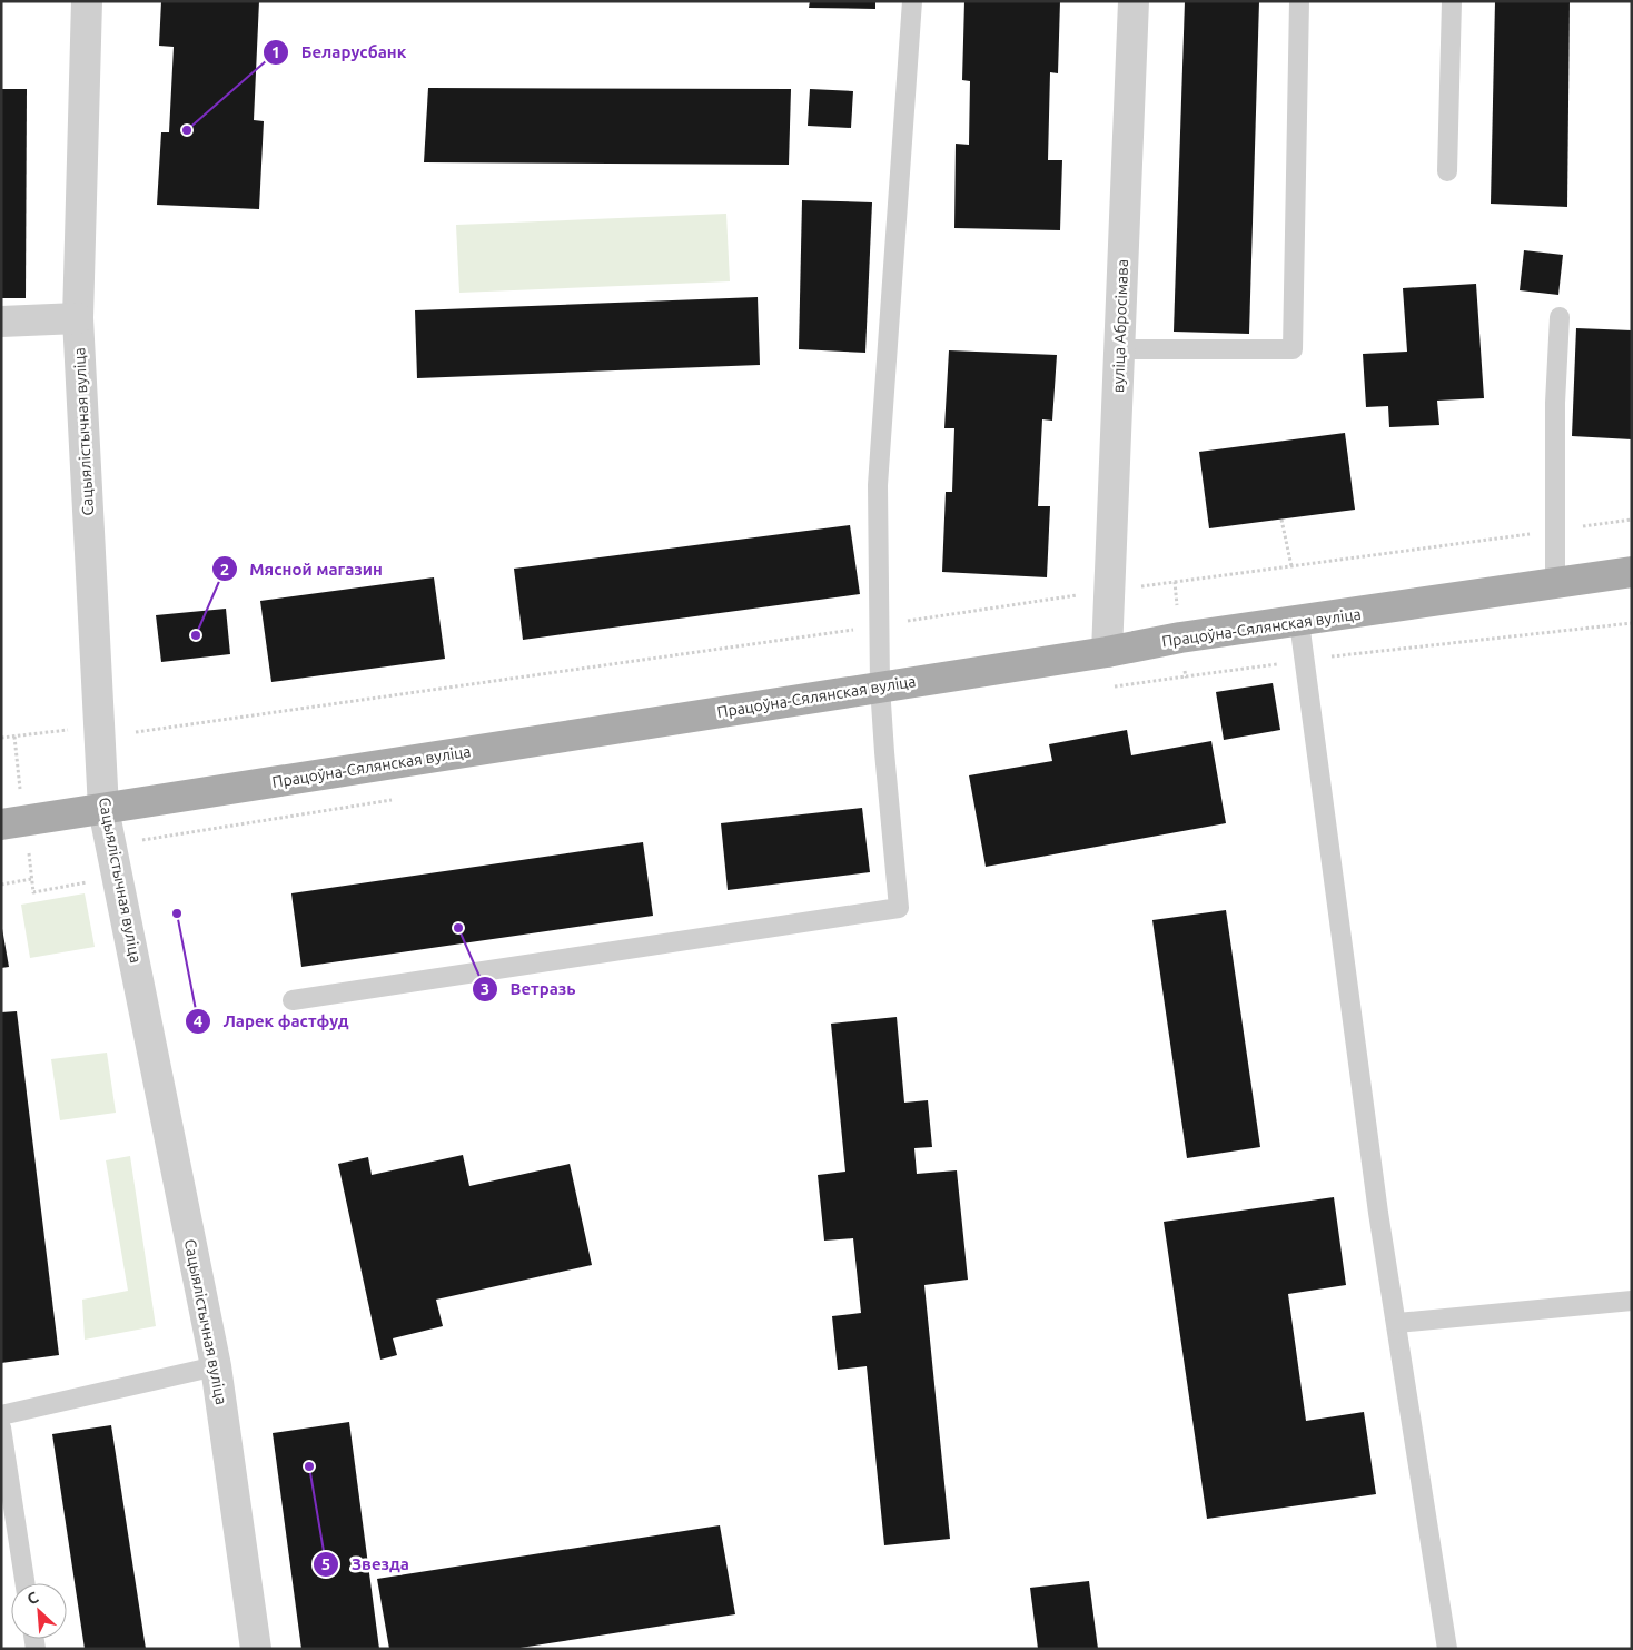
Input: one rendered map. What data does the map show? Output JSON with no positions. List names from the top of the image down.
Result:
{
  "streets": {
    "main road": ["Працоўна-Сялянская вуліца"],
    "street": ["вуліца Абросімава", "Сацыялістычная вуліца"]
  },
  "crossings": [
    ["вуліца Абросімава", "Працоўна-Сялянская вуліца"],
    ["Сацыялістычная вуліца", "Працоўна-Сялянская вуліца"]
  ],
  "places": [
    "Беларусбанк",
    "Мясной магазин",
    "Ларек фастфуд",
    "Ветразь",
    "Звезда"
  ],
  "north": "top left"
}
